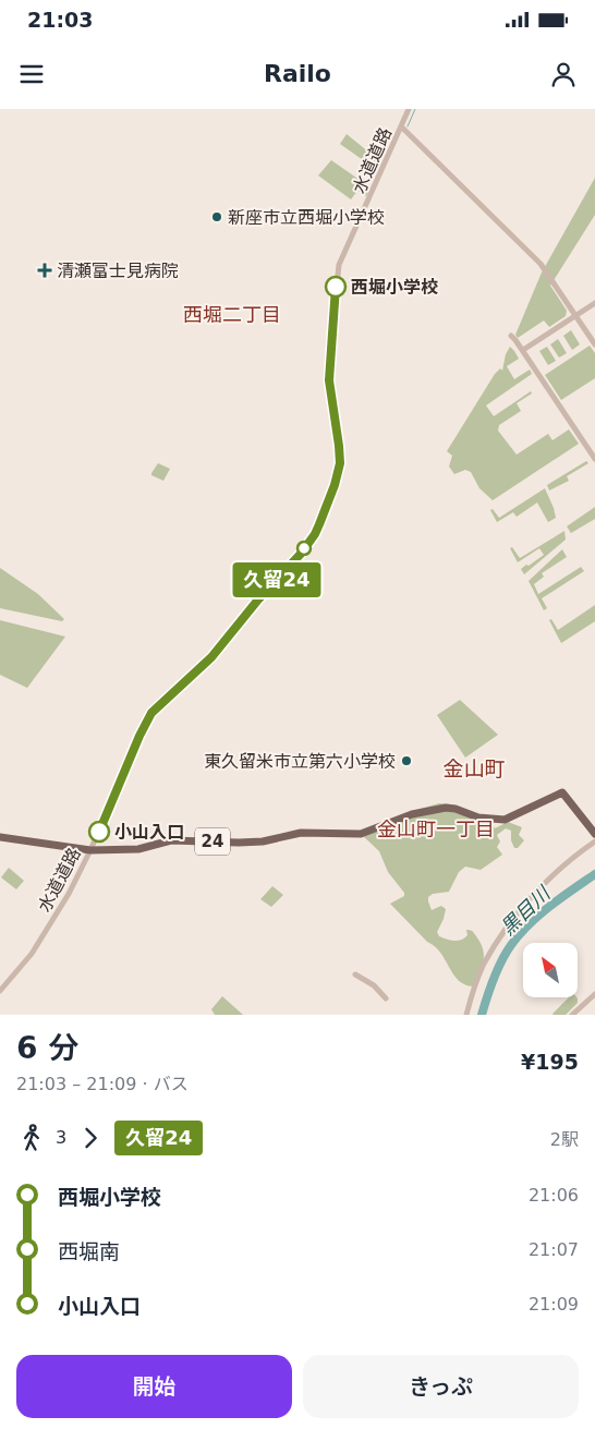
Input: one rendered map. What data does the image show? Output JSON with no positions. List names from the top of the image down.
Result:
{
  "streets": {
    "main road": ["24"],
    "street": ["水道道路"]
  },
  "crossings": [
    ["水道道路", "24"]
  ],
  "districts": ["西堀二丁目", "金山町", "金山町一丁目"],
  "water": ["黒目川"],
  "places": {
    "other": [
      "新座市立西堀小学校",
      "西堀小学校",
      "東久留米市立第六小学校",
      "小山入口"
    ],
    "health": ["清瀬富士見病院"]
  },
  "lines": ["bus line 久留24"],
  "north": "top left",
  "page": {
    "status": "21:03",
    "header": "Railo",
    "on_map": "久留24",
    "heading": ["6 分", "21:03 – 21:09 · バス", "¥195"],
    "legs": ["3", "久留24", "2駅"],
    "list": [
      {
        "name": "西堀小学校",
        "value": "21:06"
      },
      {
        "name": "西堀南",
        "value": "21:07"
      },
      {
        "name": "小山入口",
        "value": "21:09"
      }
    ],
    "buttons": ["開始", "きっぷ"]
  }
}
